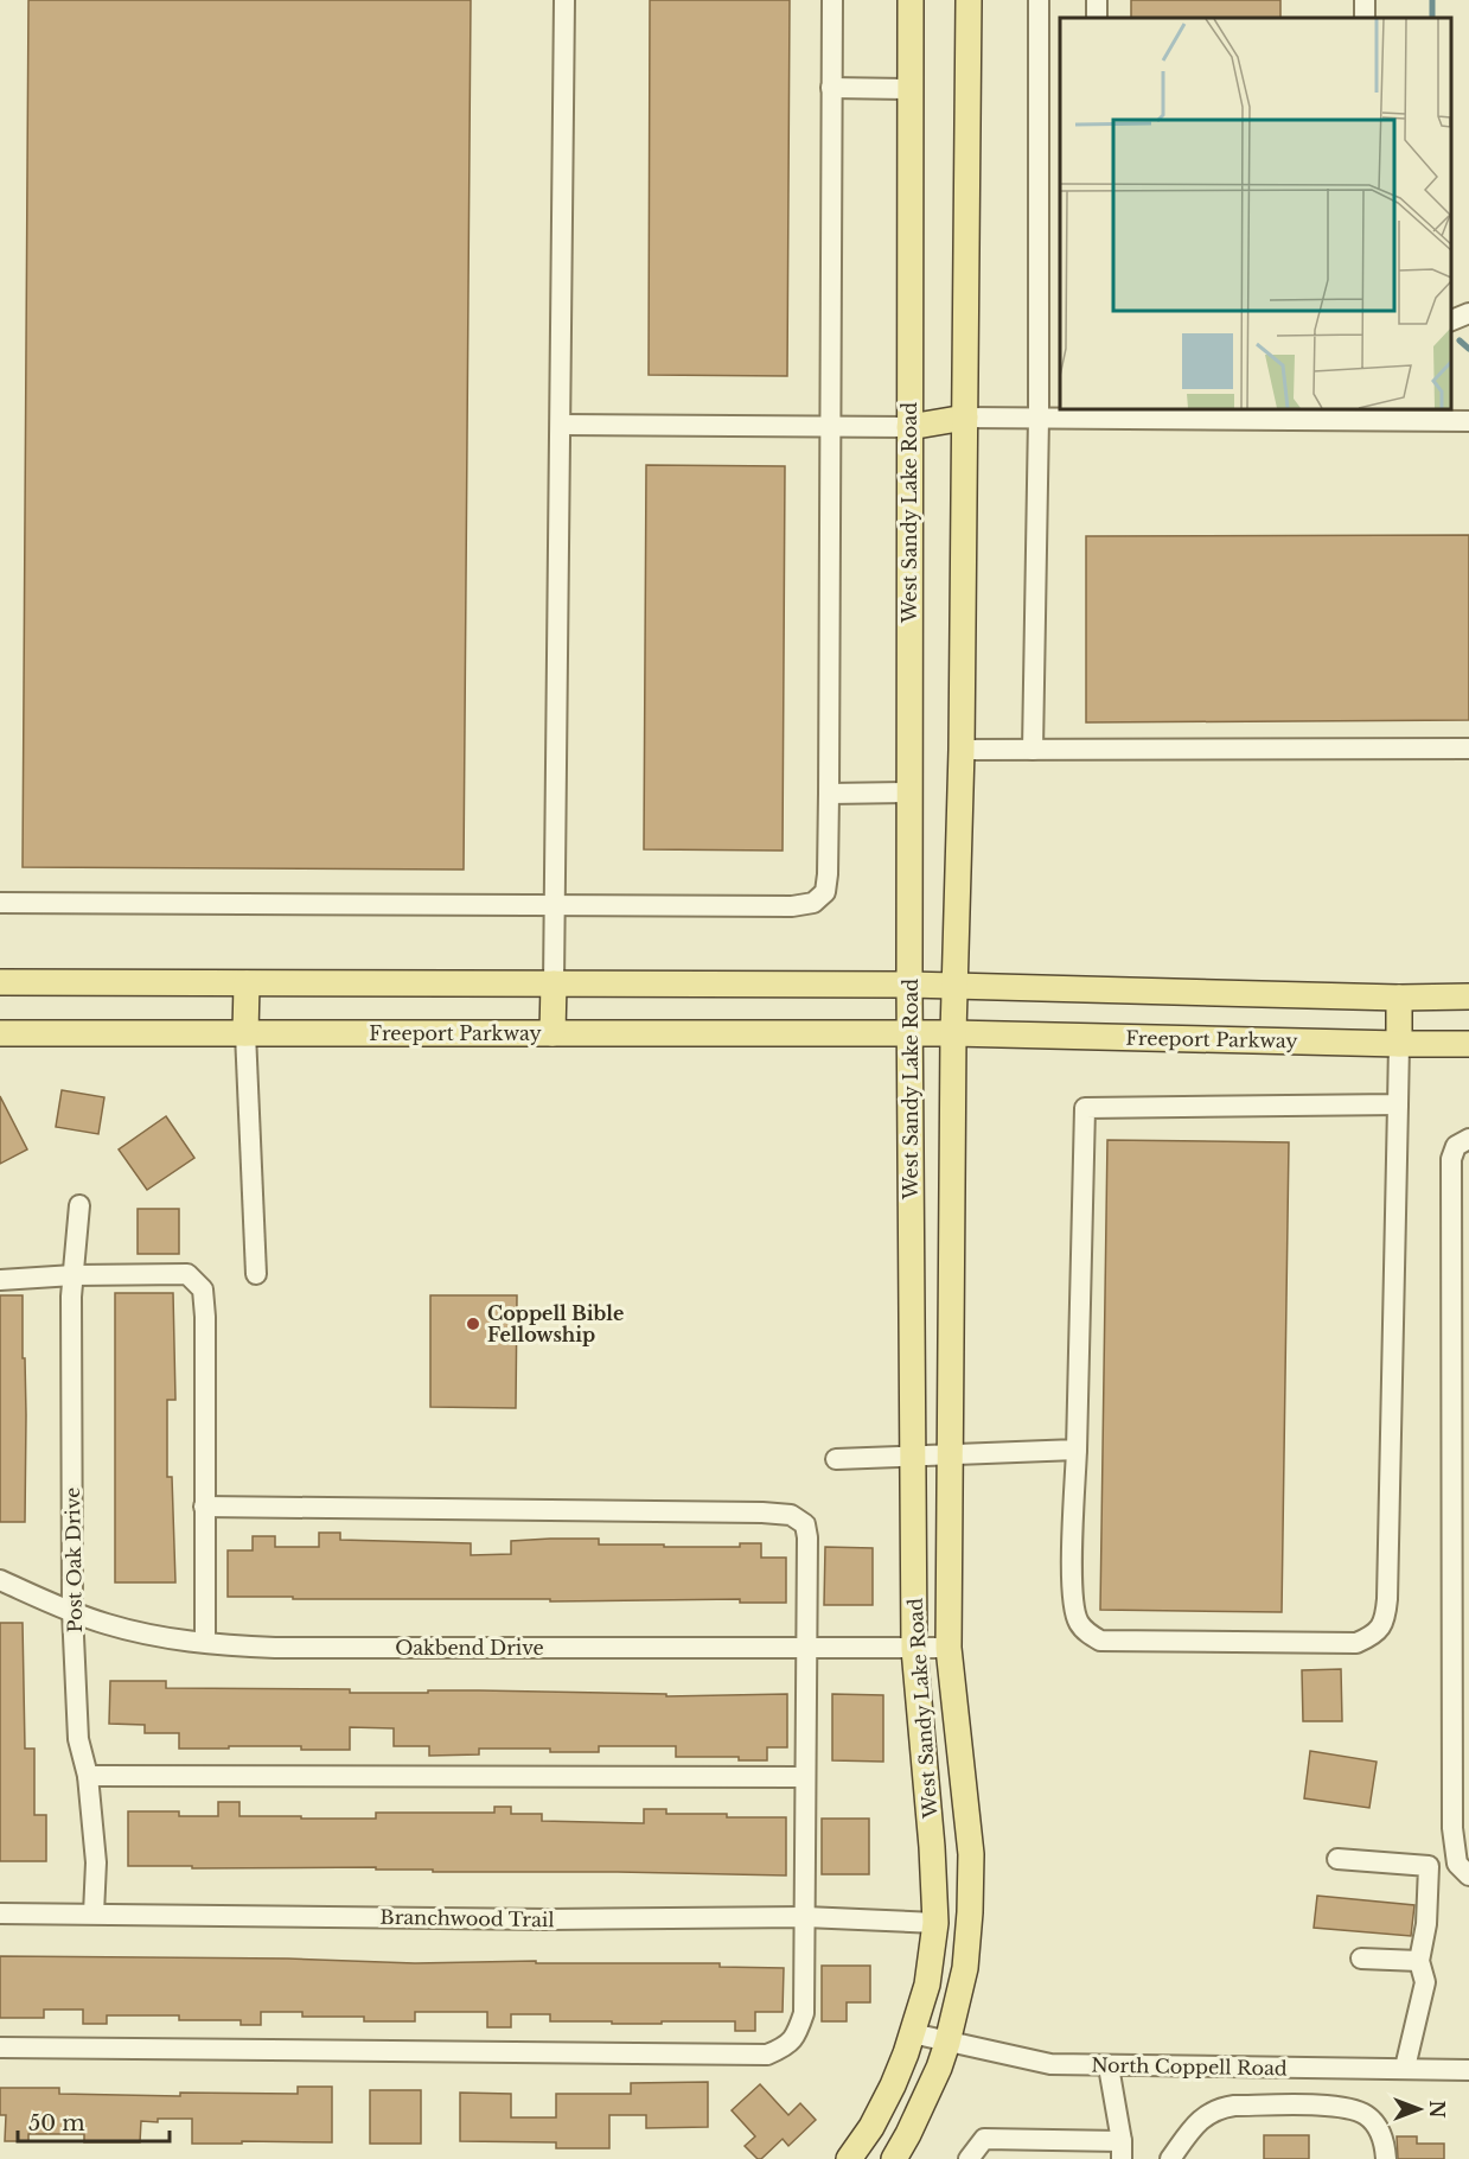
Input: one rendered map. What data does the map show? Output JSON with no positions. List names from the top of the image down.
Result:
{
  "streets": {
    "main road": ["West Sandy Lake Road", "Freeport Parkway"],
    "street": [
      "Post Oak Drive",
      "Oakbend Drive",
      "Branchwood Trail",
      "North Coppell Road"
    ]
  },
  "crossings": [
    ["West Sandy Lake Road", "Freeport Parkway"],
    ["West Sandy Lake Road", "Oakbend Drive"],
    ["West Sandy Lake Road", "Branchwood Trail"],
    ["West Sandy Lake Road", "North Coppell Road"],
    ["Post Oak Drive", "Oakbend Drive"],
    ["Post Oak Drive", "Branchwood Trail"]
  ],
  "places": ["Coppell Bible Fellowship"],
  "scale_bar": "50 m",
  "north": "right"
}
